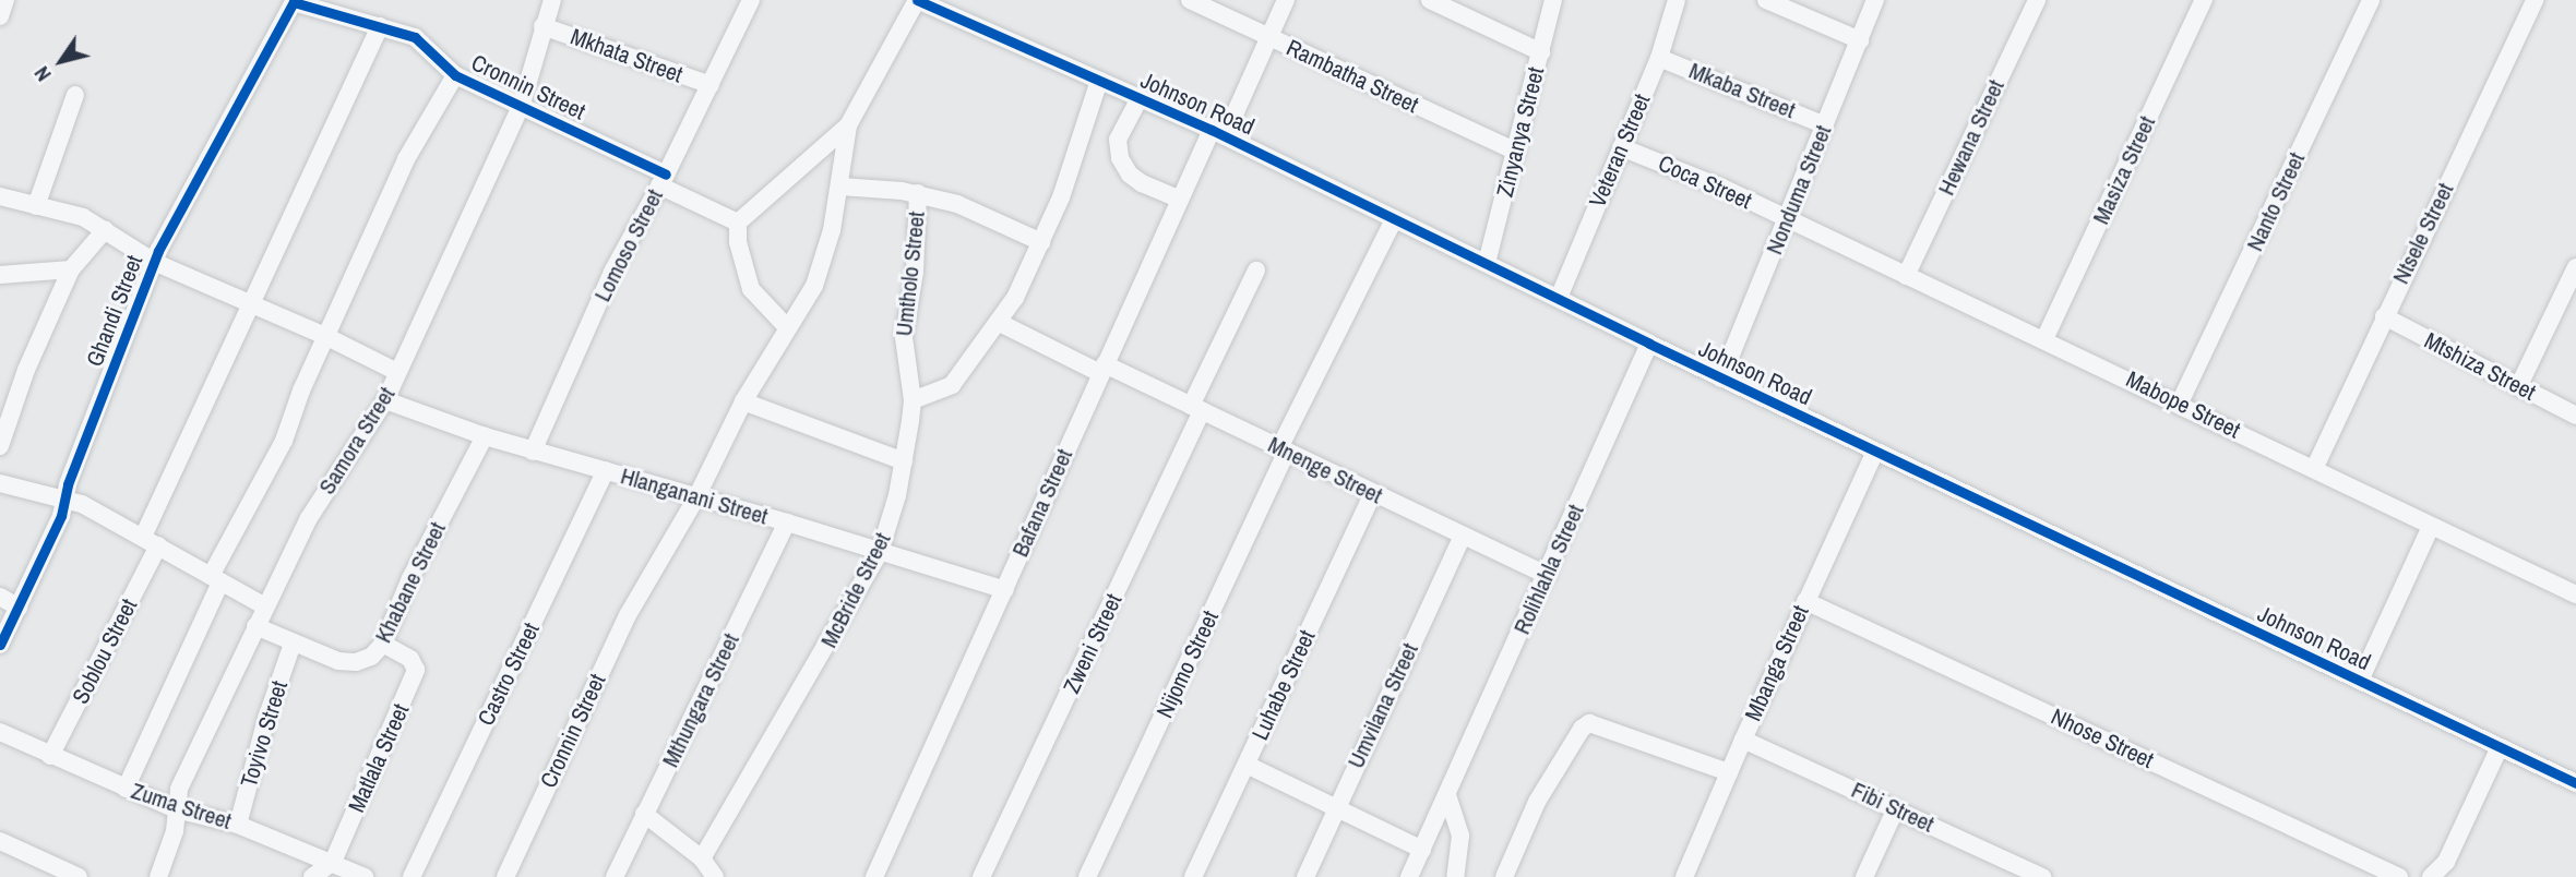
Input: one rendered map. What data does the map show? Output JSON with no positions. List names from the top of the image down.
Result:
{
  "streets": {
    "street": [
      "Mkhata Street",
      "Rambatha Street",
      "Cronnin Street",
      "Mkaba Street",
      "Johnson Road",
      "Zinyanya Street",
      "Hewana Street",
      "Veteran Street",
      "Masiza Street",
      "Coca Street",
      "Nonduma Street",
      "Nanto Street",
      "Ntsele Street",
      "Lomoso Street",
      "Umtholo Street",
      "Ghandi Street",
      "Mtshiza Street",
      "Mabope Street",
      "Samora Street",
      "Mnenge Street",
      "Hlanganani Street",
      "Bafana Street",
      "Rolihlahla Street",
      "Khabane Street",
      "McBride Street",
      "Zweni Street",
      "Soblou Street",
      "Mbanga Street",
      "Nijomo Street",
      "Castro Street",
      "Luhabe Street",
      "Mthungara Street",
      "Umvilana Street",
      "Toyivo Street",
      "Nhose Street",
      "Matlala Street",
      "Zuma Street",
      "Fibi Street"
    ]
  },
  "crossings": [
    ["Mkhata Street", "Lomoso Street"],
    ["Mkhata Street", "Samora Street"],
    ["Rambatha Street", "Zinyanya Street"],
    ["Rambatha Street", "Bafana Street"],
    ["Cronnin Street", "Lomoso Street"],
    ["Cronnin Street", "Ghandi Street"],
    ["Cronnin Street", "Samora Street"],
    ["Cronnin Street", "Hlanganani Street"],
    ["Mkaba Street", "Veteran Street"],
    ["Mkaba Street", "Nonduma Street"],
    ["Johnson Road", "Zinyanya Street"],
    ["Johnson Road", "Veteran Street"],
    ["Johnson Road", "Nonduma Street"],
    ["Johnson Road", "Bafana Street"],
    ["Johnson Road", "Rolihlahla Street"],
    ["Johnson Road", "Mbanga Street"],
    ["Johnson Road", "Nijomo Street"],
    ["Hewana Street", "Mabope Street"],
    ["Veteran Street", "Coca Street"],
    ["Masiza Street", "Mabope Street"],
    ["Coca Street", "Nonduma Street"],
    ["Coca Street", "Mabope Street"],
    ["Nonduma Street", "Mabope Street"],
    ["Nanto Street", "Mabope Street"],
    ["Ntsele Street", "Mtshiza Street"],
    ["Ntsele Street", "Mabope Street"],
    ["Lomoso Street", "Hlanganani Street"],
    ["Umtholo Street", "McBride Street"],
    ["Samora Street", "Hlanganani Street"],
    ["Samora Street", "Khabane Street"],
    ["Samora Street", "Zuma Street"],
    ["Mnenge Street", "Bafana Street"],
    ["Mnenge Street", "Rolihlahla Street"],
    ["Mnenge Street", "Zweni Street"],
    ["Mnenge Street", "Nijomo Street"],
    ["Mnenge Street", "Luhabe Street"],
    ["Mnenge Street", "Umvilana Street"],
    ["Hlanganani Street", "Bafana Street"],
    ["Hlanganani Street", "Khabane Street"],
    ["Hlanganani Street", "McBride Street"],
    ["Hlanganani Street", "Castro Street"],
    ["Hlanganani Street", "Mthungara Street"],
    ["Khabane Street", "Toyivo Street"],
    ["Khabane Street", "Matlala Street"],
    ["Soblou Street", "Zuma Street"],
    ["Mbanga Street", "Nhose Street"],
    ["Mbanga Street", "Fibi Street"],
    ["Toyivo Street", "Zuma Street"],
    ["Matlala Street", "Zuma Street"]
  ],
  "north": "bottom left"
}
